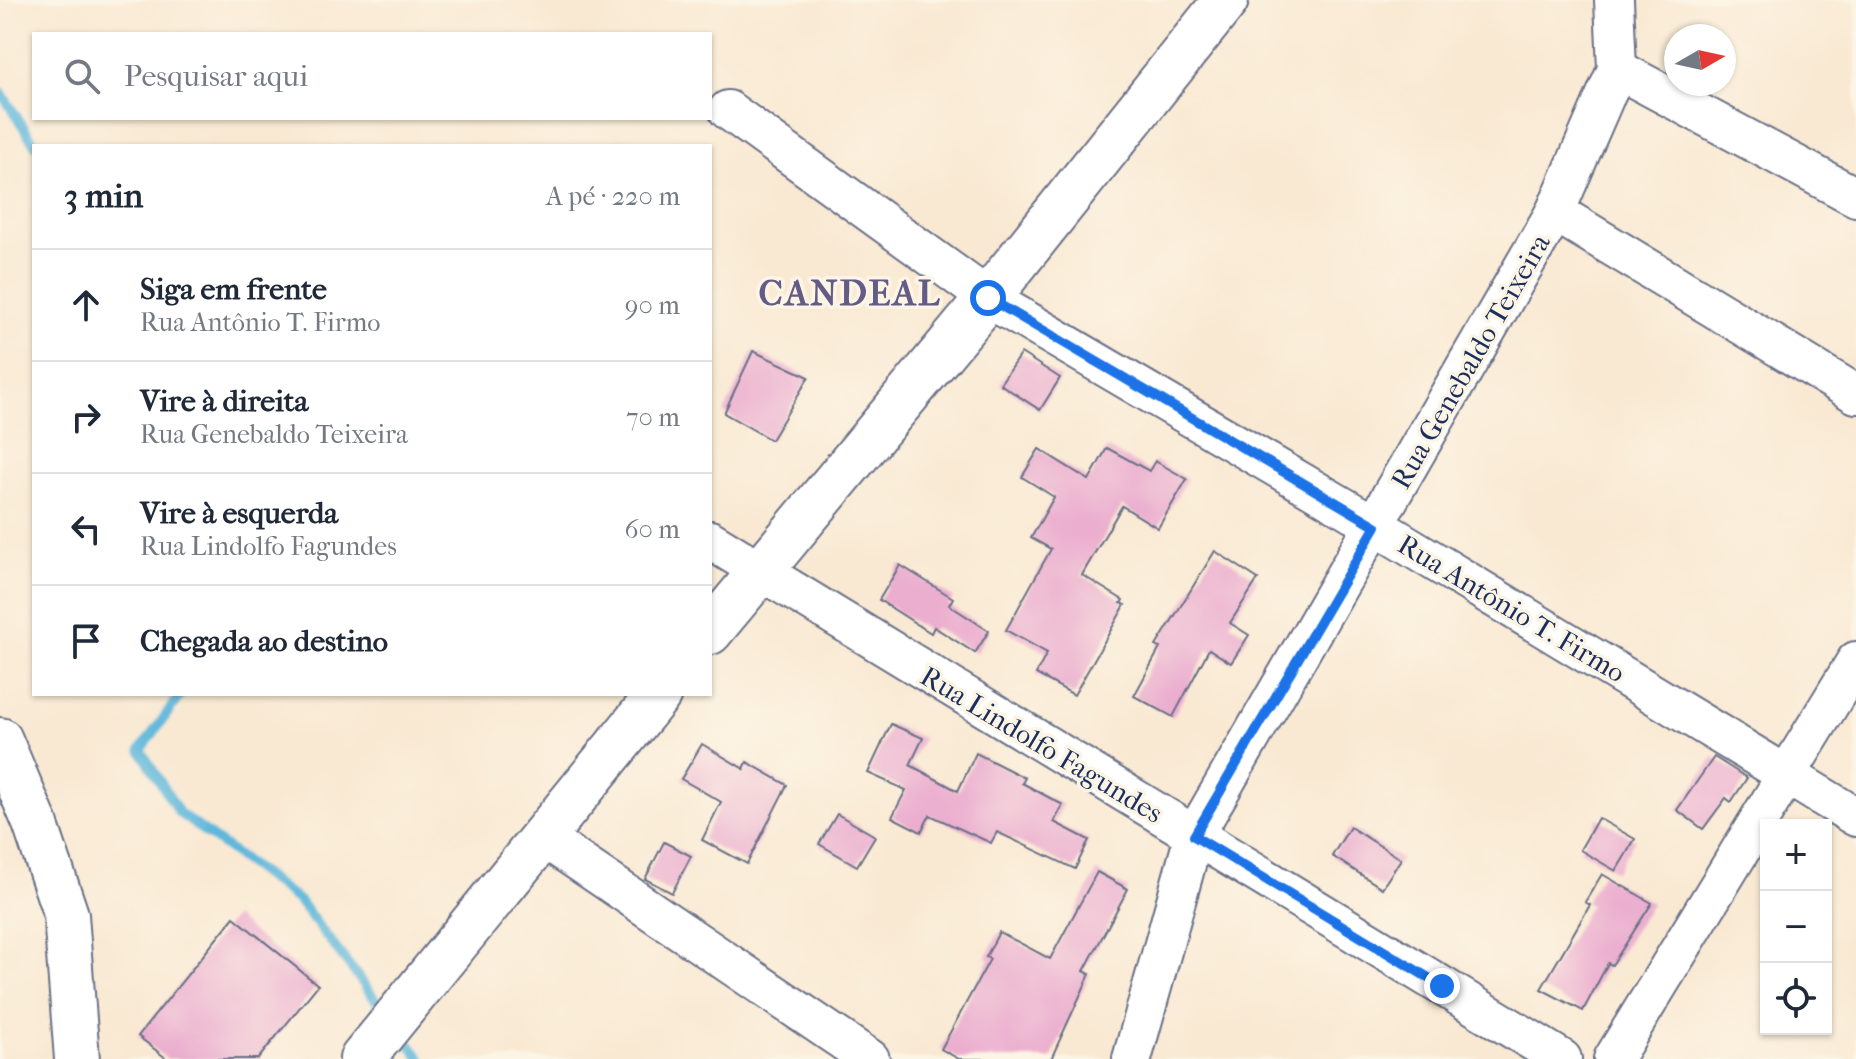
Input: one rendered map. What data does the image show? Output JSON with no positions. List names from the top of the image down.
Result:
{
  "streets": {
    "street": ["Rua Genebaldo Teixeira", "Rua Antônio T. Firmo", "Rua Lindolfo Fagundes"]
  },
  "crossings": [
    ["Rua Genebaldo Teixeira", "Rua Antônio T. Firmo"],
    ["Rua Genebaldo Teixeira", "Rua Lindolfo Fagundes"]
  ],
  "districts": ["CANDEAL"],
  "north": "right",
  "page": {
    "search": "Pesquisar aqui",
    "heading": ["3 min", "A pé · 220 m"],
    "list": [
      ["Siga em frente", "Rua Antônio T. Firmo", "90 m"],
      ["Vire à direita", "Rua Genebaldo Teixeira", "70 m"],
      ["Vire à esquerda", "Rua Lindolfo Fagundes", "60 m"],
      "Chegada ao destino"
    ],
    "map_buttons": ["+", "−"]
  }
}
